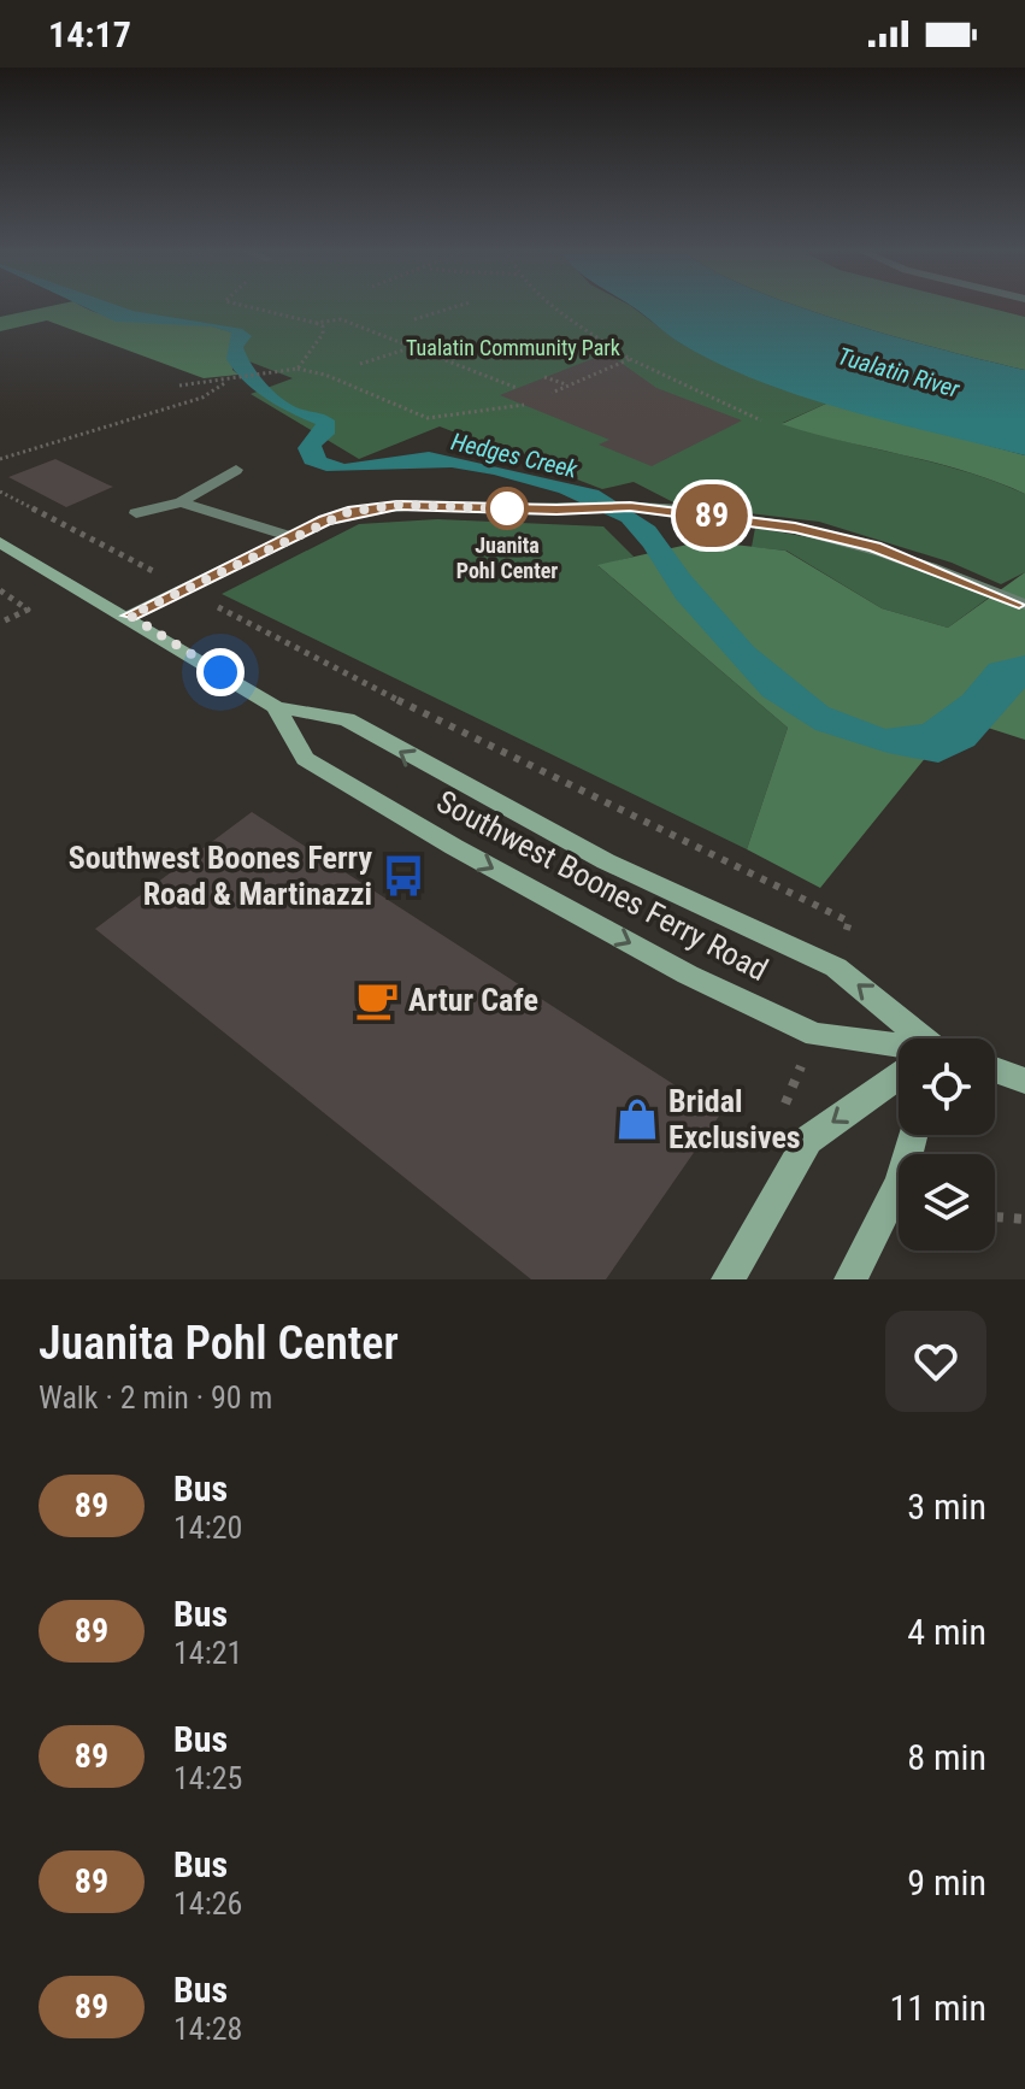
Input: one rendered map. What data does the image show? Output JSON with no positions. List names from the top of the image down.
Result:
{
  "streets": {
    "main road": ["Southwest Boones Ferry Road"]
  },
  "water": ["Tualatin River", "Hedges Creek"],
  "parks": ["Tualatin Community Park"],
  "places": {
    "other": ["Juanita Pohl Center"],
    "bus stop": ["Southwest Boones Ferry Road & Martinazzi"],
    "cafe": ["Artur Cafe"],
    "shop": ["Bridal Exclusives"]
  },
  "lines": ["bus line 89"],
  "page": {
    "status": "14:17",
    "on_map": "89",
    "heading": ["Juanita Pohl Center", "Walk · 2 min · 90 m"],
    "list": [
      {
        "mark": "89",
        "name": "Bus",
        "note": "14:20",
        "value": "3 min"
      },
      {
        "mark": "89",
        "name": "Bus",
        "note": "14:21",
        "value": "4 min"
      },
      {
        "mark": "89",
        "name": "Bus",
        "note": "14:25",
        "value": "8 min"
      },
      {
        "mark": "89",
        "name": "Bus",
        "note": "14:26",
        "value": "9 min"
      },
      {
        "mark": "89",
        "name": "Bus",
        "note": "14:28",
        "value": "11 min"
      }
    ]
  }
}
